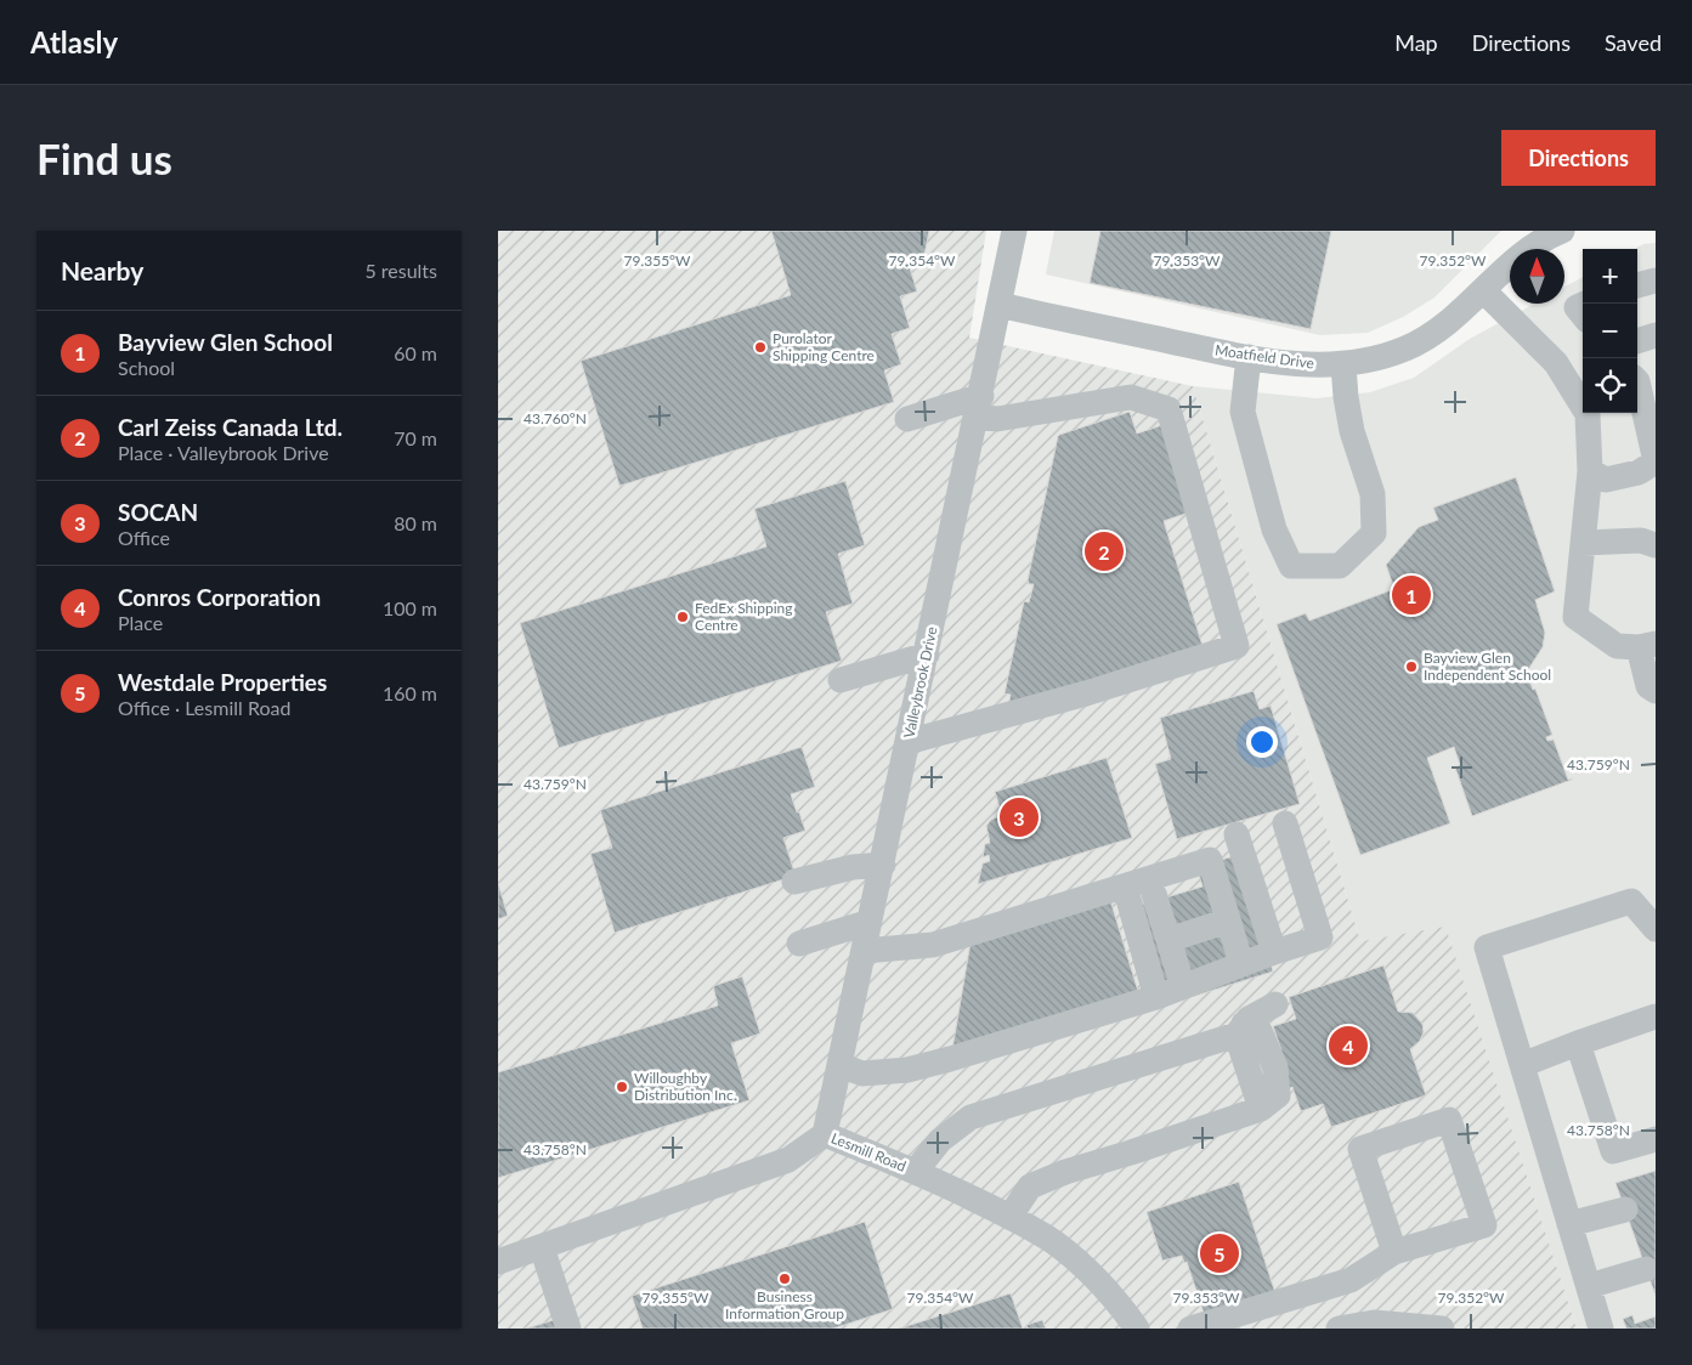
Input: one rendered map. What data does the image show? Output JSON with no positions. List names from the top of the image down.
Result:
{
  "streets": {
    "street": ["Moatfield Drive", "Valleybrook Drive", "Lesmill Road"]
  },
  "crossings": [
    ["Moatfield Drive", "Valleybrook Drive"],
    ["Valleybrook Drive", "Lesmill Road"]
  ],
  "places": [
    "Purolator Shipping Centre",
    "FedEx Shipping Centre",
    "Bayview Glen Independent School",
    "Willoughby Distribution Inc.",
    "Business Information Group"
  ],
  "north": "top",
  "page": {
    "header": "Atlasly",
    "nav": ["Map", "Directions", "Saved"],
    "buttons": "Directions",
    "title": "Find us",
    "heading": ["Nearby", "5 results"],
    "map_buttons": ["+", "−"],
    "list": [
      {
        "mark": "1",
        "name": "Bayview Glen School",
        "note": "School",
        "value": "60 m"
      },
      {
        "mark": "2",
        "name": "Carl Zeiss Canada Ltd.",
        "note": "Place · Valleybrook Drive",
        "value": "70 m"
      },
      {
        "mark": "3",
        "name": "SOCAN",
        "note": "Office",
        "value": "80 m"
      },
      {
        "mark": "4",
        "name": "Conros Corporation",
        "note": "Place",
        "value": "100 m"
      },
      {
        "mark": "5",
        "name": "Westdale Properties",
        "note": "Office · Lesmill Road",
        "value": "160 m"
      }
    ],
    "pins": [
      "2",
      "1",
      "3",
      "4",
      "5"
    ]
  },
  "coordinates": [
    "79.355°W",
    "79.354°W",
    "79.353°W",
    "79.352°W",
    "43.760°N",
    "43.759°N",
    "43.758°N"
  ]
}
